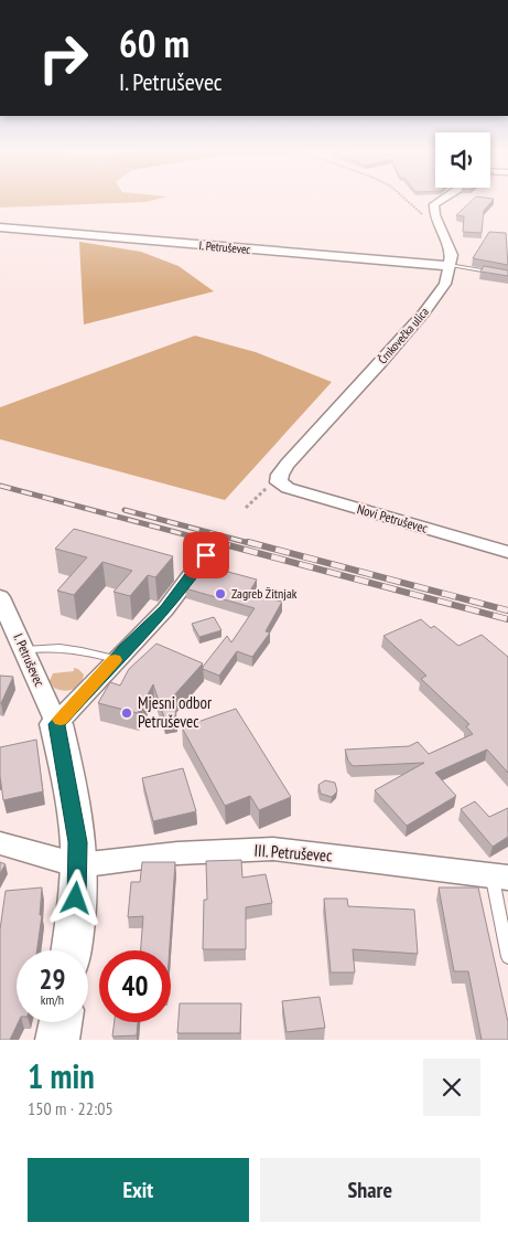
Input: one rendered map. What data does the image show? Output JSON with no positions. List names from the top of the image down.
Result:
{
  "streets": {
    "street": [
      "I. Petruševec",
      "Črnkovečka ulica",
      "Novi Petruševec",
      "III. Petruševec"
    ]
  },
  "crossings": [
    ["I. Petruševec", "Črnkovečka ulica"],
    ["I. Petruševec", "III. Petruševec"],
    ["Črnkovečka ulica", "Novi Petruševec"]
  ],
  "places": ["Zagreb Žitnjak", "Mjesni odbor Petruševec"],
  "page": {
    "turn": ["60 m", "I. Petruševec"],
    "speed": "29 km/h",
    "limit": "40",
    "heading": ["1 min", "150 m · 22:05"],
    "buttons": ["Exit", "Share"]
  }
}
